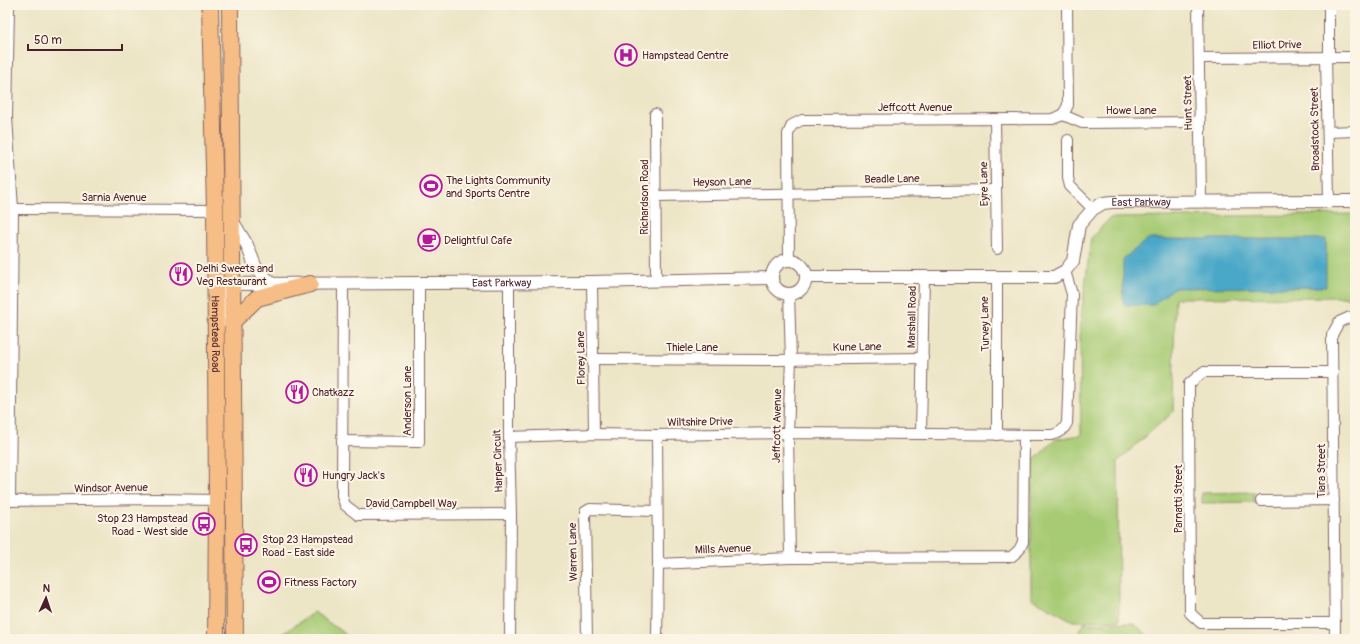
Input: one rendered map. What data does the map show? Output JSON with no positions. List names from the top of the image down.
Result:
{
  "streets": {
    "highway": ["Hampstead Road"],
    "street": [
      "Elliot Drive",
      "Hunt Street",
      "Jeffcott Avenue",
      "Howe Lane",
      "Broadstock Street",
      "Beadle Lane",
      "Heyson Lane",
      "Eyre Lane",
      "Sarnia Avenue",
      "Richardson Road",
      "East Parkway",
      "Marshall Road",
      "Turvey Lane",
      "Thiele Lane",
      "Kune Lane",
      "Florey Lane",
      "Anderson Lane",
      "Wiltshire Drive",
      "Harper Circuit",
      "Tiara Street",
      "Windsor Avenue",
      "Parnatti Street",
      "David Campbell Way",
      "Mills Avenue",
      "Warren Lane"
    ]
  },
  "crossings": [
    ["Elliot Drive", "Hunt Street"],
    ["Elliot Drive", "Broadstock Street"],
    ["Hunt Street", "Howe Lane"],
    ["Hunt Street", "East Parkway"],
    ["Jeffcott Avenue", "Howe Lane"],
    ["Jeffcott Avenue", "Beadle Lane"],
    ["Jeffcott Avenue", "Heyson Lane"],
    ["Jeffcott Avenue", "Eyre Lane"],
    ["Jeffcott Avenue", "East Parkway"],
    ["Jeffcott Avenue", "Thiele Lane"],
    ["Jeffcott Avenue", "Kune Lane"],
    ["Jeffcott Avenue", "Wiltshire Drive"],
    ["Jeffcott Avenue", "Mills Avenue"],
    ["Broadstock Street", "East Parkway"],
    ["Beadle Lane", "Heyson Lane"],
    ["Beadle Lane", "Eyre Lane"],
    ["Heyson Lane", "Richardson Road"],
    ["Sarnia Avenue", "Hampstead Road"],
    ["Richardson Road", "East Parkway"],
    ["East Parkway", "Hampstead Road"],
    ["East Parkway", "Florey Lane"],
    ["East Parkway", "Anderson Lane"],
    ["East Parkway", "Wiltshire Drive"],
    ["East Parkway", "Harper Circuit"],
    ["East Parkway", "David Campbell Way"],
    ["Marshall Road", "Kune Lane"],
    ["Marshall Road", "Wiltshire Drive"],
    ["Turvey Lane", "Wiltshire Drive"],
    ["Hampstead Road", "Windsor Avenue"],
    ["Thiele Lane", "Kune Lane"],
    ["Thiele Lane", "Florey Lane"],
    ["Florey Lane", "Wiltshire Drive"],
    ["Anderson Lane", "David Campbell Way"],
    ["Wiltshire Drive", "Harper Circuit"],
    ["Wiltshire Drive", "Mills Avenue"],
    ["Harper Circuit", "David Campbell Way"],
    ["Tiara Street", "Parnatti Street"]
  ],
  "places": {
    "hospital": ["Hampstead Centre"],
    "sports": ["The Lights Community and Sports Centre", "Fitness Factory"],
    "cafe": ["Delightful Cafe"],
    "restaurant": ["Delhi Sweets and Veg Restaurant", "Chatkazz", "Hungry Jack's"],
    "bus stop": ["Stop 23 Hampstead Road - West side", "Stop 23 Hampstead Road - East side"]
  },
  "scale_bar": "50 m",
  "north": "top"
}
